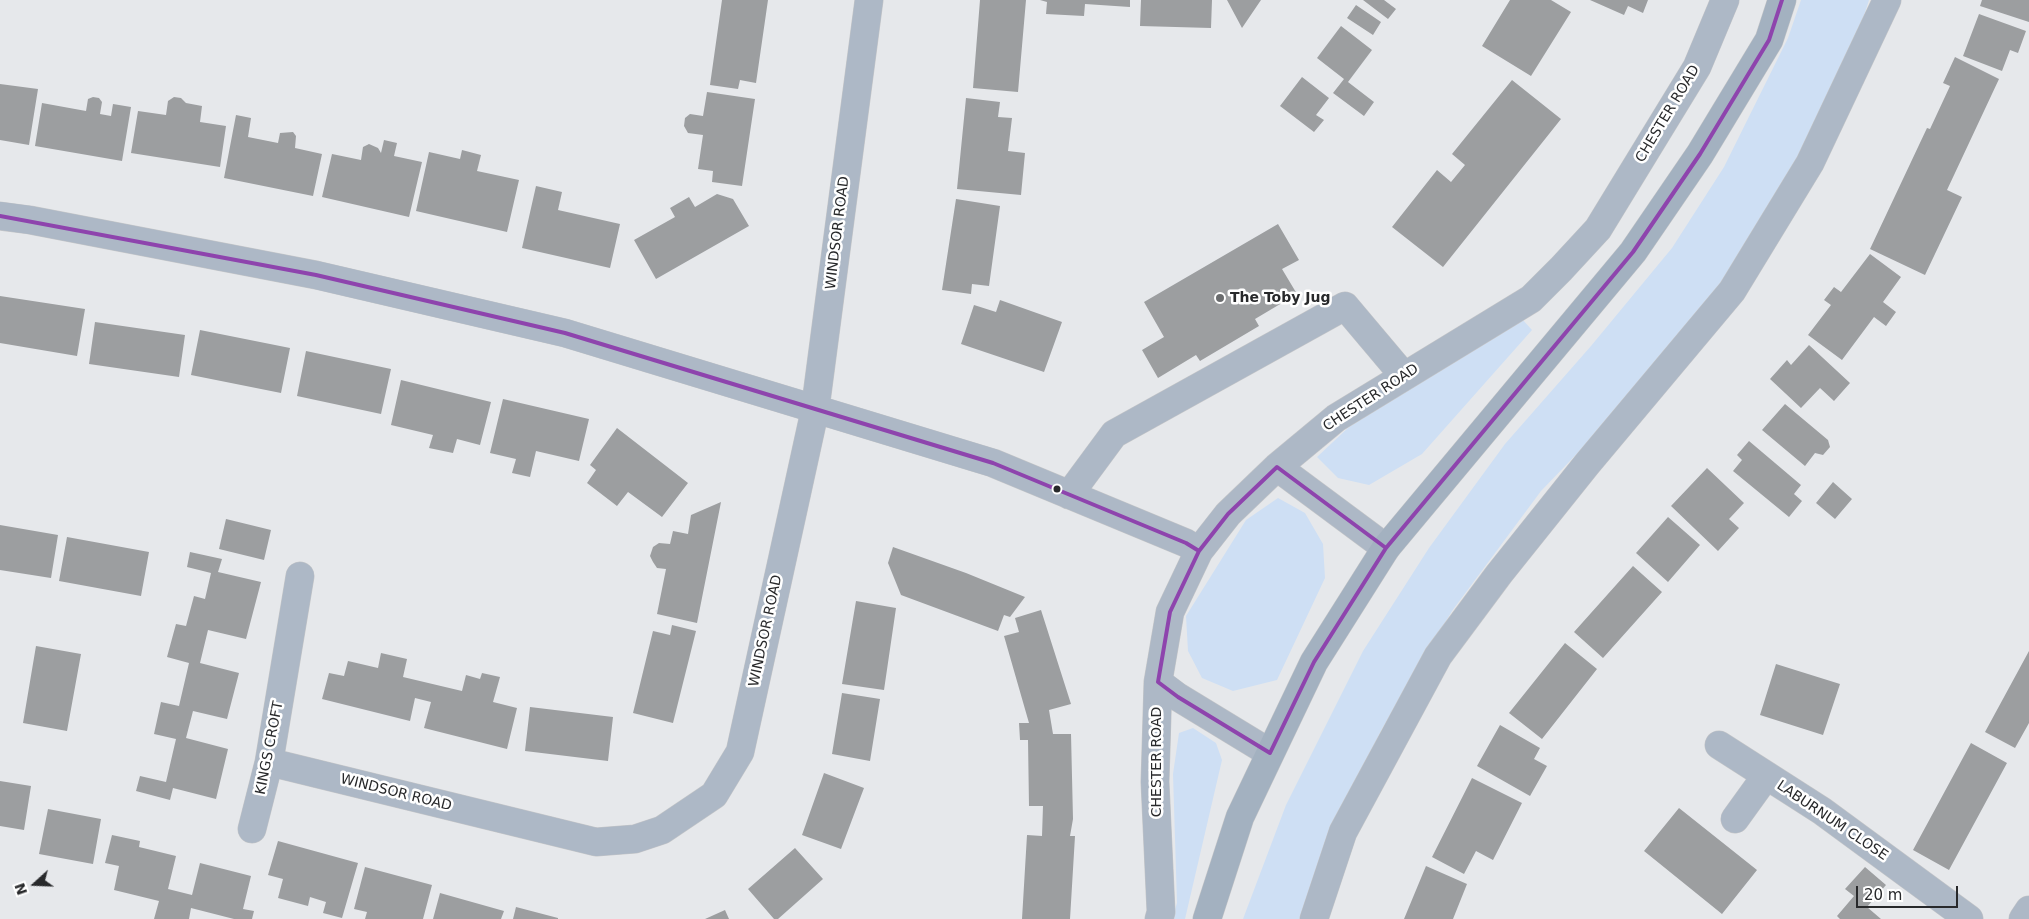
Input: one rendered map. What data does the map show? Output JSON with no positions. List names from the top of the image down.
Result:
{
  "streets": {
    "street": [
      "CHESTER ROAD",
      "WINDSOR ROAD",
      "KINGS CROFT",
      "LABURNUM CLOSE"
    ]
  },
  "crossings": [
    ["WINDSOR ROAD", "KINGS CROFT"]
  ],
  "places": ["The Toby Jug"],
  "scale_bar": "20 m",
  "north": "left"
}
